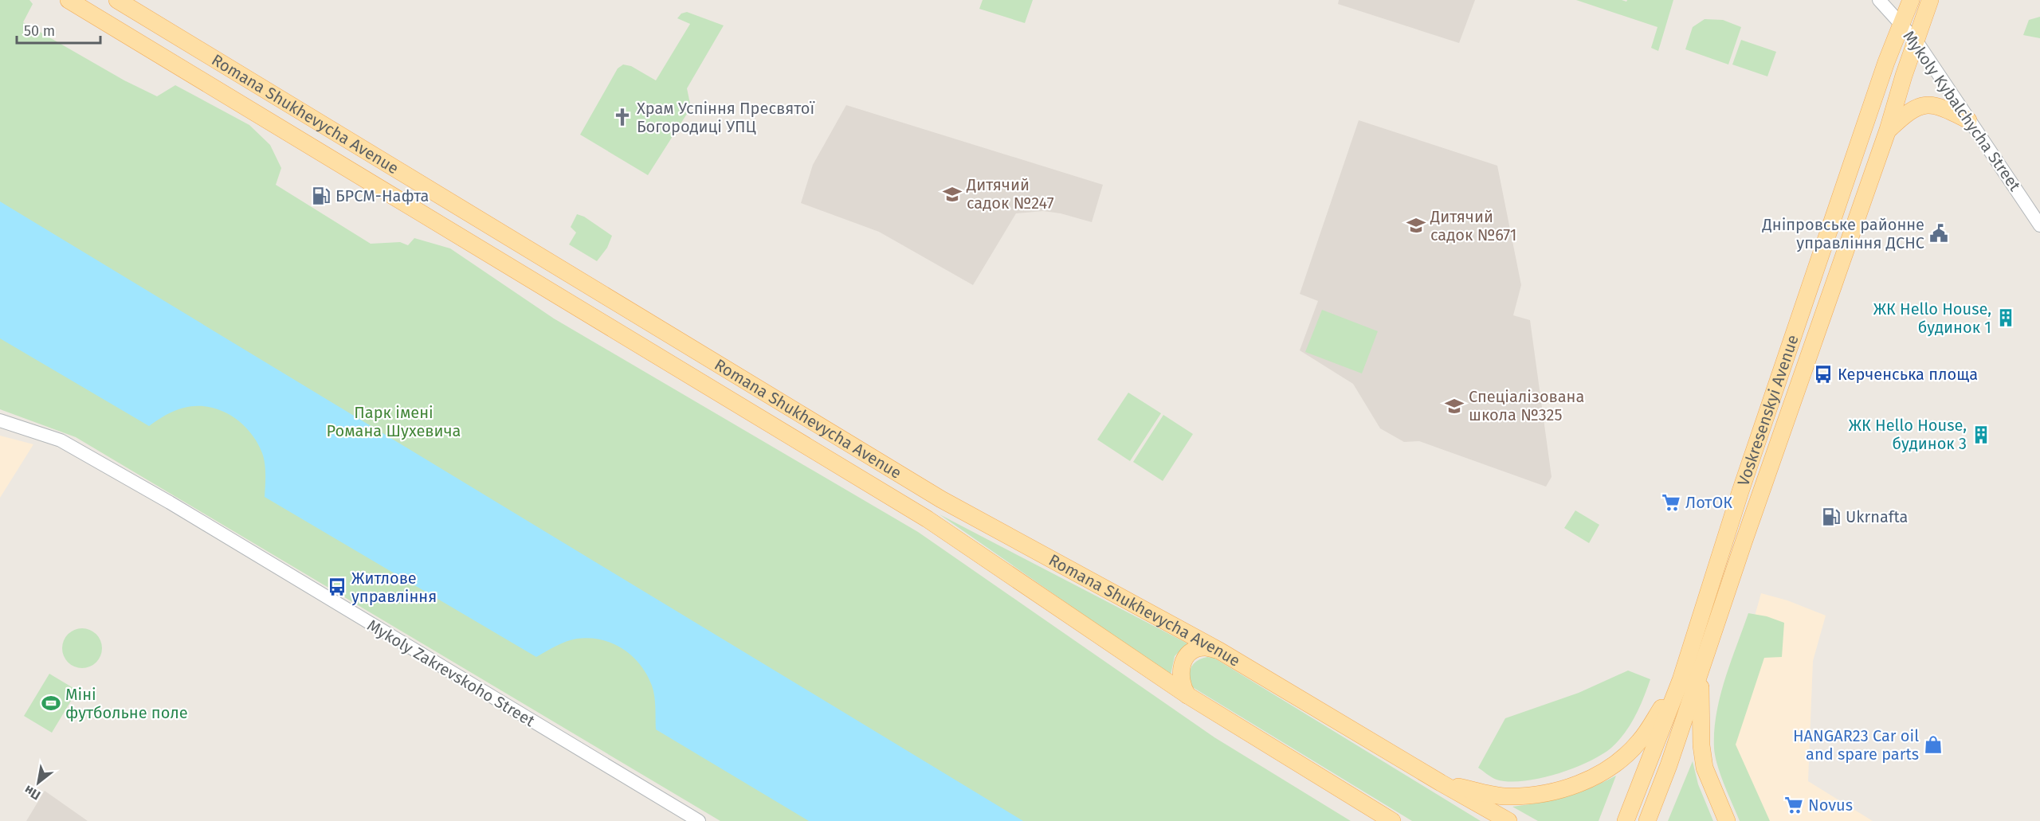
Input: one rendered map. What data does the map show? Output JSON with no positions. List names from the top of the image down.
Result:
{
  "streets": {
    "main road": ["Romana Shukhevycha Avenue", "Voskresenskyi Avenue"],
    "street": ["Mykoly Kybalchycha Street", "Mykoly Zakrevskoho Street"]
  },
  "crossings": [
    ["Mykoly Kybalchycha Street", "Voskresenskyi Avenue"]
  ],
  "parks": ["Парк імені Романа Шухевича"],
  "places": {
    "church": ["Храм Успіння Пресвятої Богородиці УПЦ"],
    "school or university": ["Дитячий садок №247", "Дитячий садок №671", "Спеціалізована школа №325"],
    "fuel station": ["БРСМ-Нафта", "Ukrnafta"],
    "public building": ["Дніпровське районне управління ДСНС"],
    "building": ["ЖК Hello House, будинок 1", "ЖК Hello House, будинок 3"],
    "bus stop": ["Керченська площа", "Житлове управління"],
    "supermarket": ["ЛотОК", "Novus"],
    "sports": ["Міні футбольне поле"],
    "shop": ["HANGAR23 Car oil and spare parts"]
  },
  "scale_bar": "50 m",
  "north": "bottom left"
}
